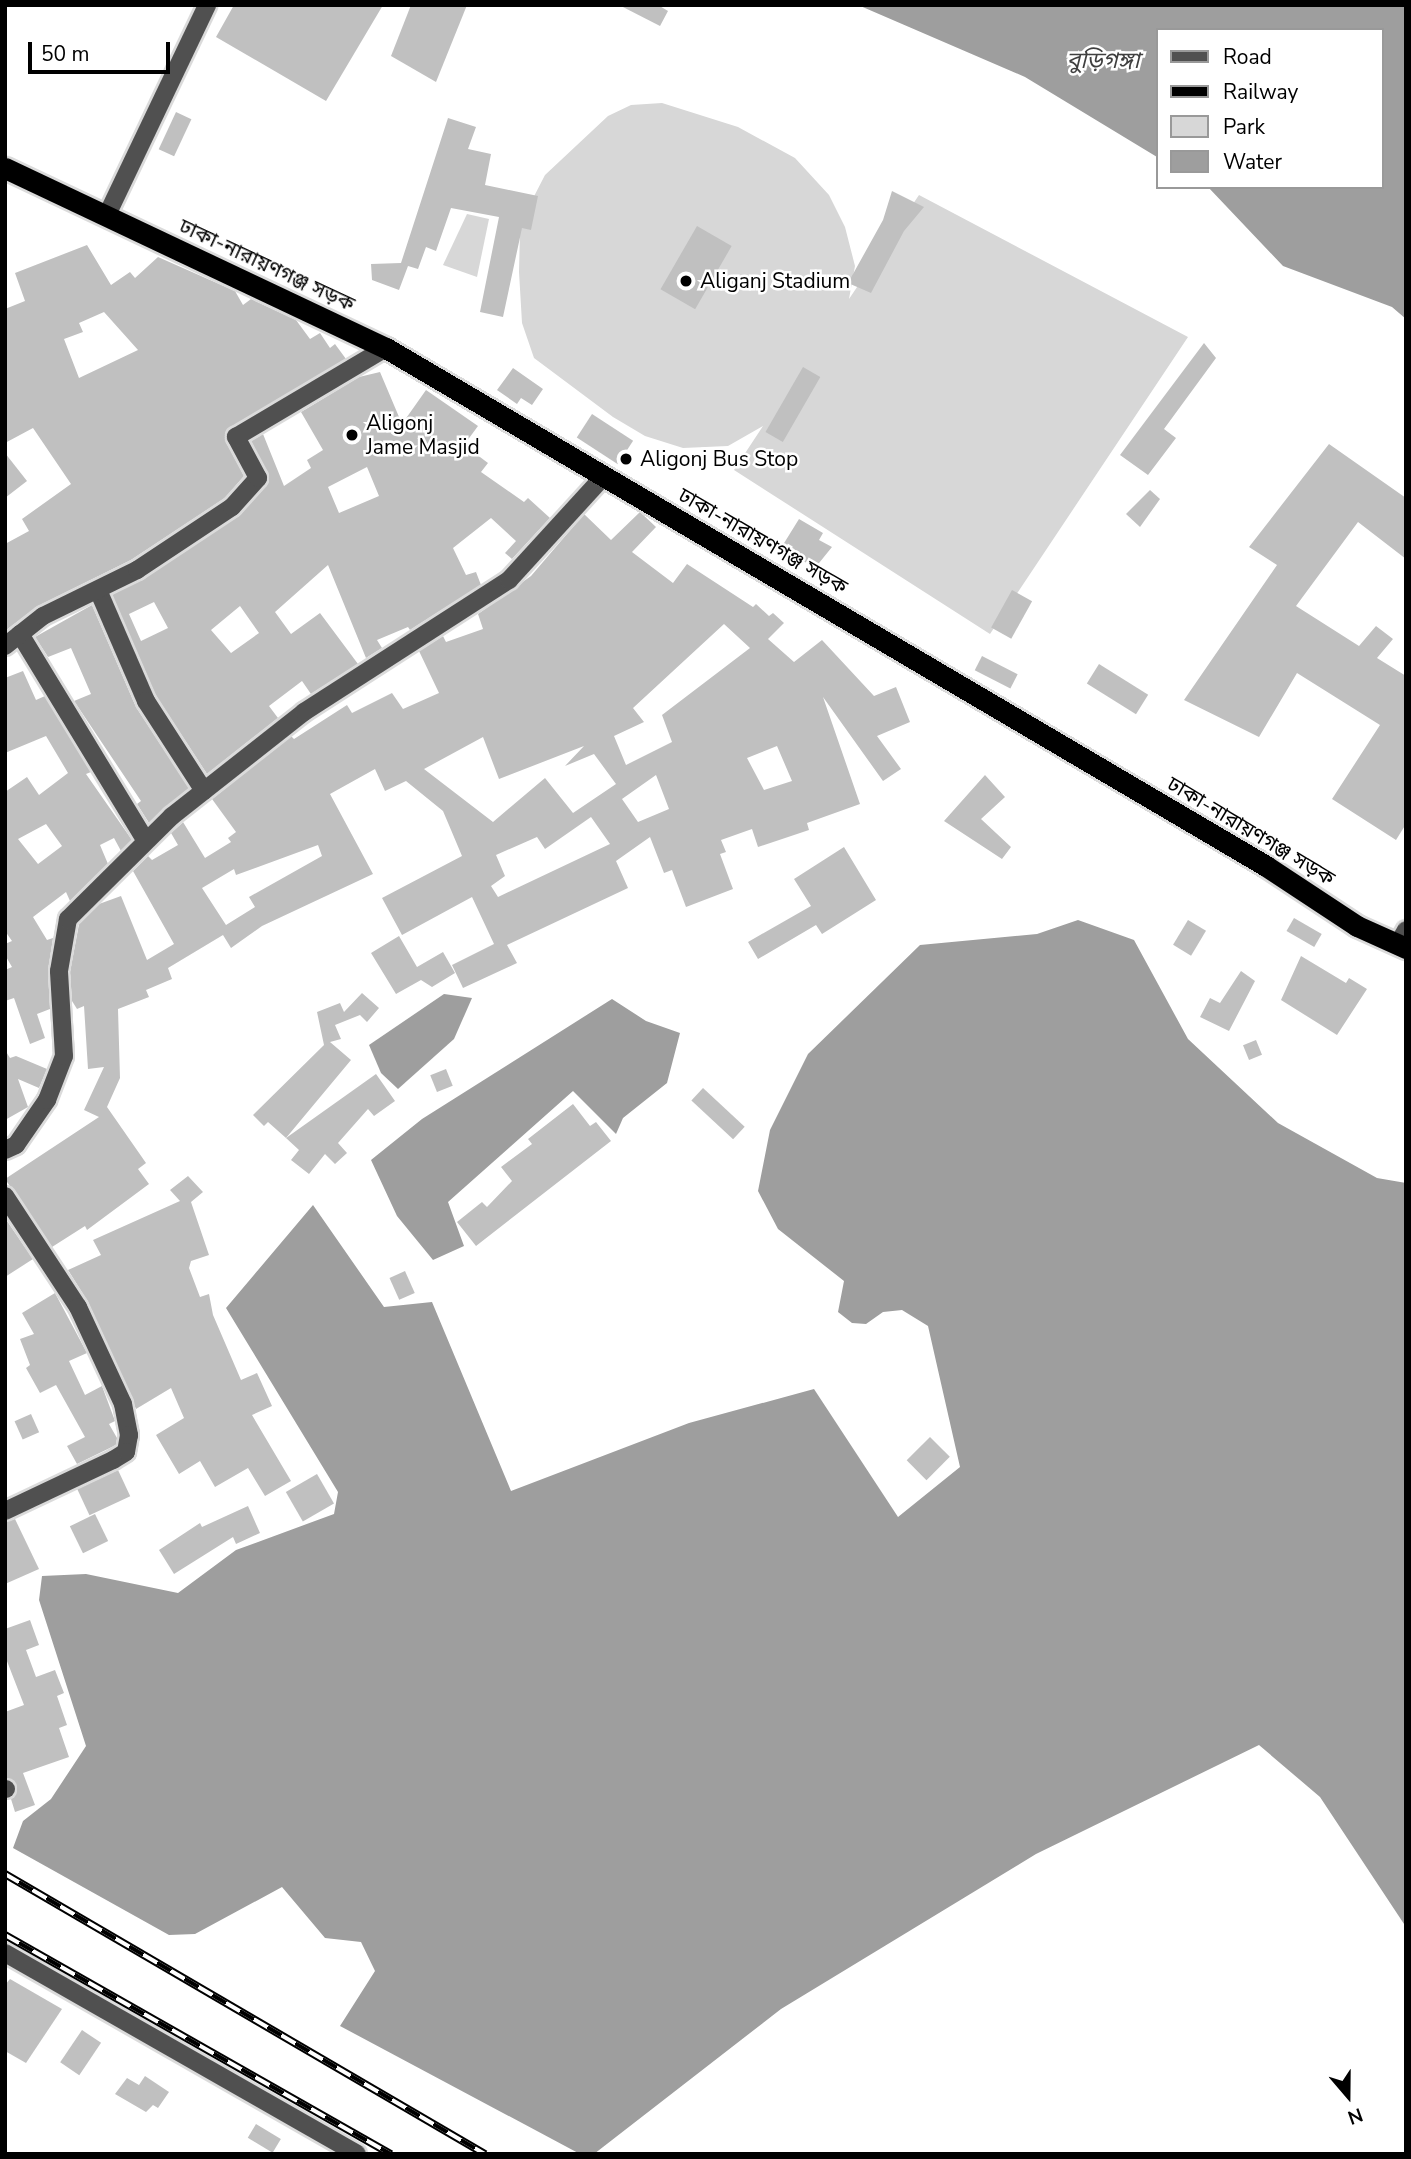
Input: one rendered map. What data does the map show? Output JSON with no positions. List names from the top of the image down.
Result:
{
  "streets": {
    "highway": ["ঢাকা-নারায়ণগঞ্জ সড়ক"]
  },
  "water": ["বুড়িগঙ্গা"],
  "places": ["Aliganj Stadium", "Aligonj Jame Masjid", "Aligonj Bus Stop"],
  "legend": [
    "Road",
    "Railway",
    "Park",
    "Water"
  ],
  "scale_bar": "50 m",
  "north": "bottom"
}
